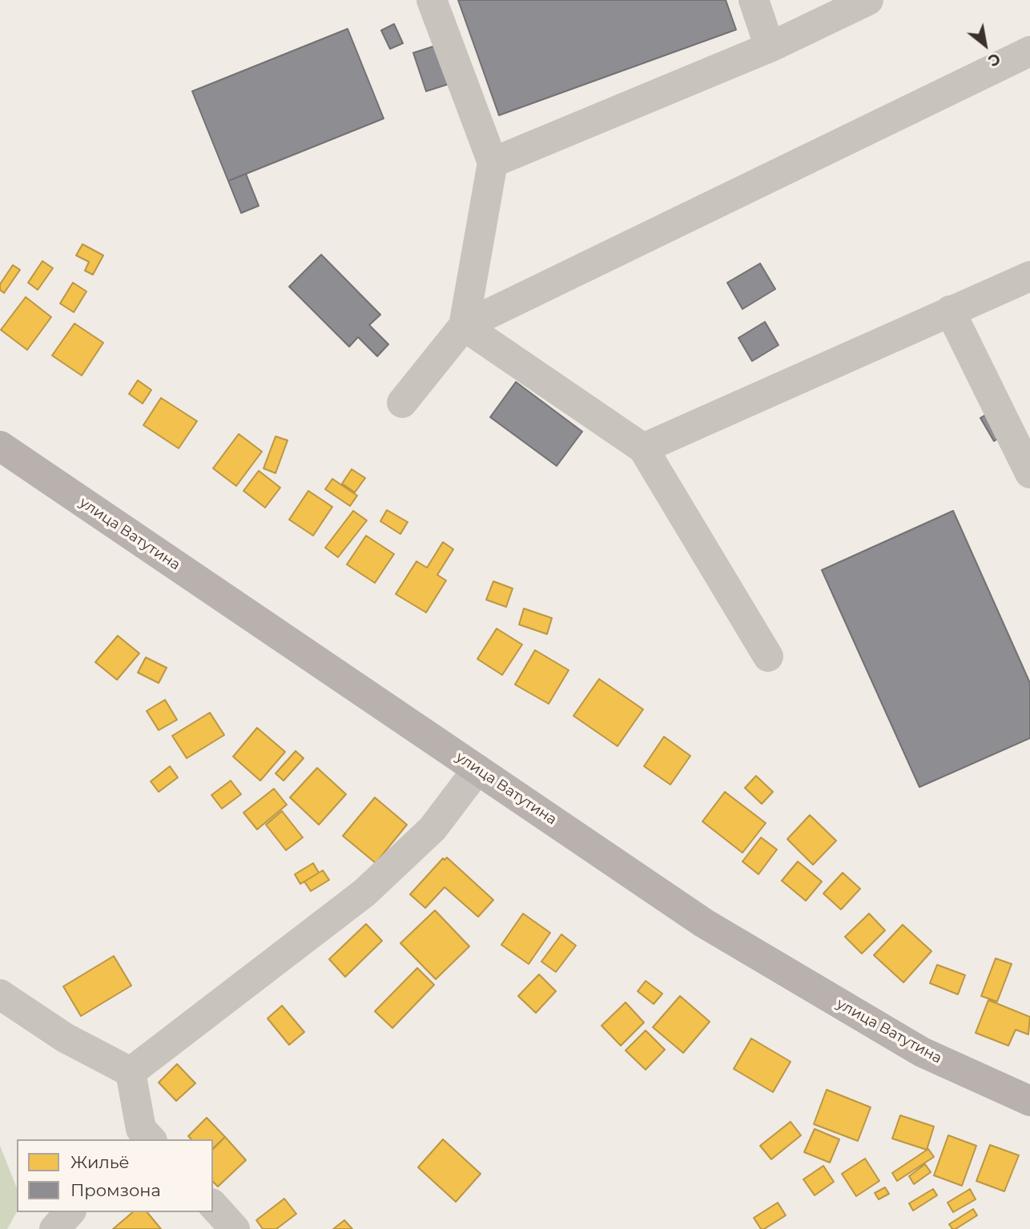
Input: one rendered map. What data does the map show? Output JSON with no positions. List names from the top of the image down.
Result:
{
  "streets": {
    "main road": ["улица Ватутина"]
  },
  "legend": ["Жильё", "Промзона"],
  "north": "bottom right"
}
